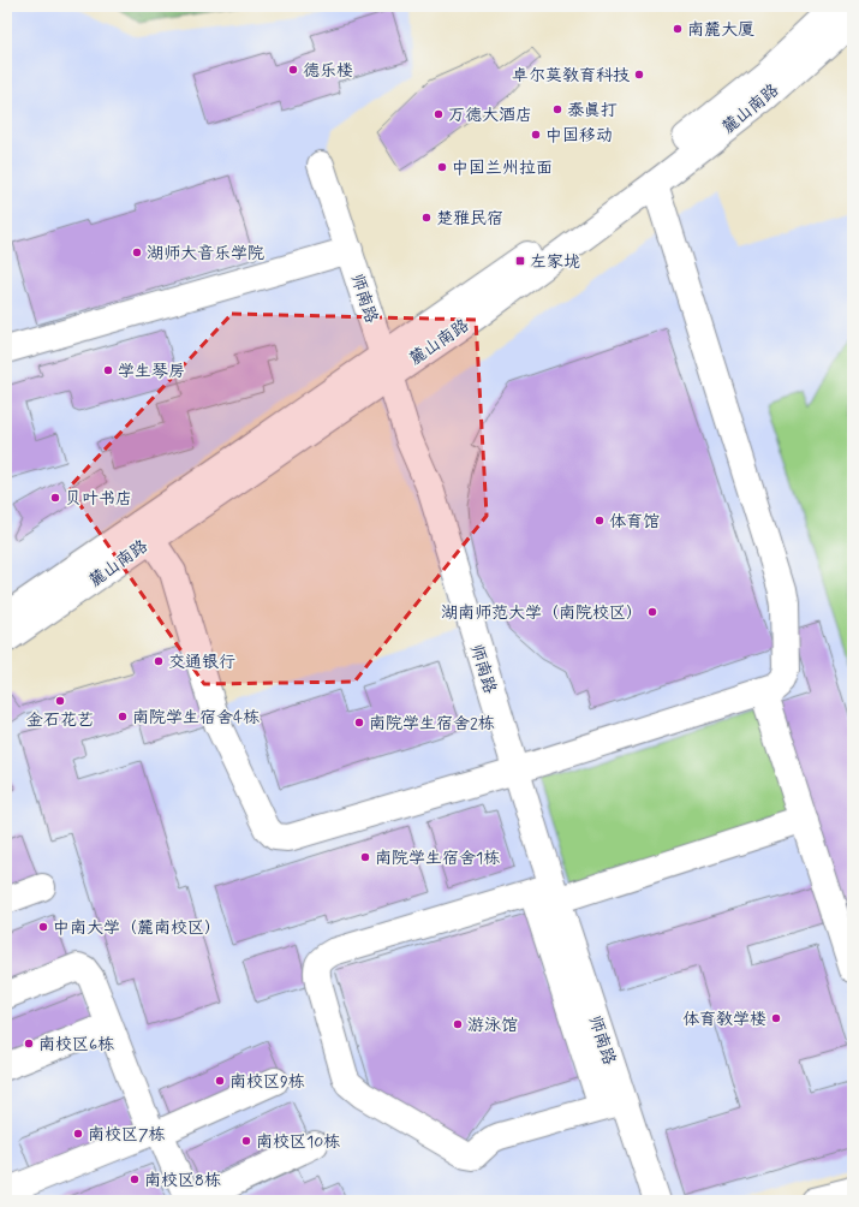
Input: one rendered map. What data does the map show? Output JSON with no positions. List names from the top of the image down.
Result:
{
  "streets": {
    "main road": ["麓山南路", "师南路"]
  },
  "crossings": [
    ["麓山南路", "师南路"]
  ],
  "places": {
    "other": [
      "南麓大厦",
      "德乐楼",
      "卓尔莫教育科技",
      "泰真打",
      "万德大酒店",
      "中国移动",
      "中国兰州拉面",
      "楚雅民宿",
      "湖师大音乐学院",
      "学生琴房",
      "贝叶书店",
      "体育馆",
      "湖南师范大学（南院校区）",
      "交通银行",
      "金石花艺",
      "南院学生宿舍4栋",
      "南院学生宿舍2栋",
      "南院学生宿舍1栋",
      "中南大学（麓南校区）",
      "体育教学楼",
      "游泳馆",
      "南校区6栋",
      "南校区9栋",
      "南校区7栋",
      "南校区10栋",
      "南校区8栋"
    ],
    "transit": ["左家垅"]
  }
}
